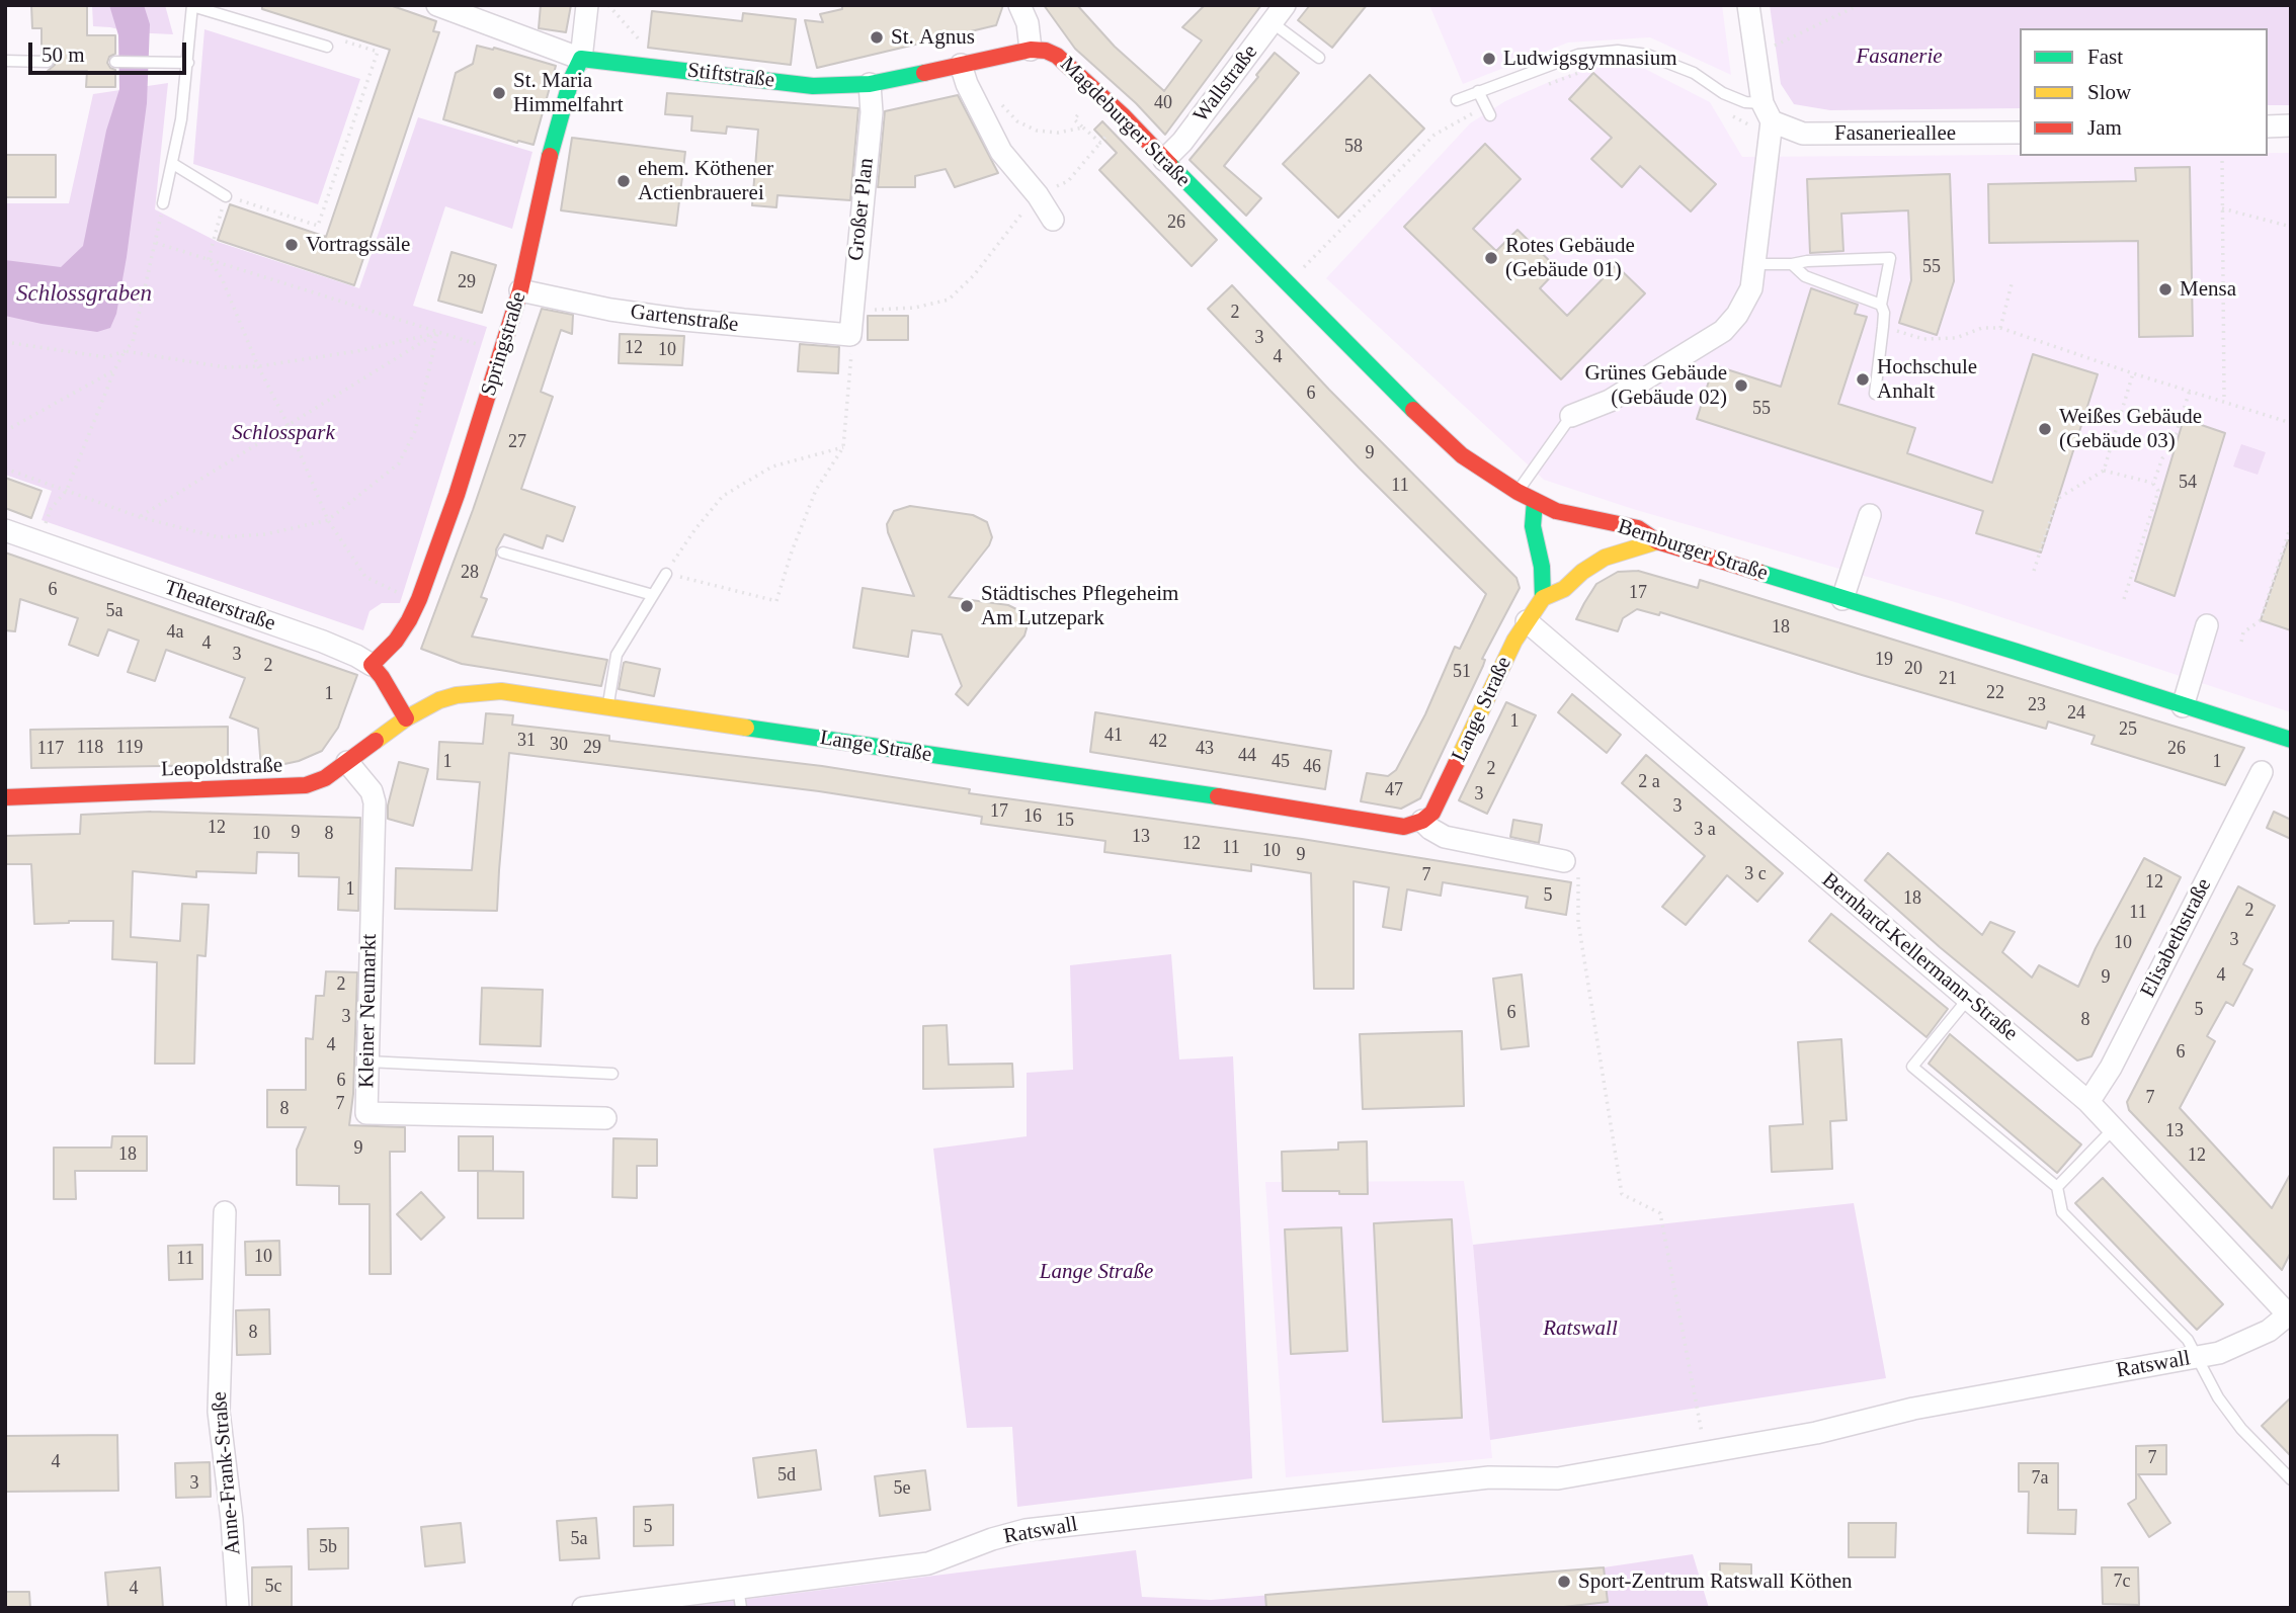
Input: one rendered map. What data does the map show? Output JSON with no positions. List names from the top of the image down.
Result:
{
  "streets": {
    "main road": [
      "Stiftstraße",
      "Magdeburger Straße",
      "Springstraße",
      "Bernburger Straße",
      "Lange Straße",
      "Leopoldstraße"
    ],
    "street": [
      "Wallstraße",
      "Fasanerieallee",
      "Großer Plan",
      "Gartenstraße",
      "Theaterstraße",
      "Elisabethstraße",
      "Bernhard-Kellermann-Straße",
      "Kleiner Neumarkt",
      "Ratswall",
      "Anne-Frank-Straße"
    ]
  },
  "crossings": [
    ["Stiftstraße", "Magdeburger Straße"],
    ["Stiftstraße", "Großer Plan"],
    ["Stiftstraße", "Springstraße"],
    ["Wallstraße", "Magdeburger Straße"],
    ["Magdeburger Straße", "Bernburger Straße"],
    ["Großer Plan", "Gartenstraße"],
    ["Gartenstraße", "Springstraße"],
    ["Springstraße", "Theaterstraße"],
    ["Bernburger Straße", "Lange Straße"],
    ["Lange Straße", "Leopoldstraße"],
    ["Lange Straße", "Bernhard-Kellermann-Straße"],
    ["Leopoldstraße", "Kleiner Neumarkt"],
    ["Elisabethstraße", "Bernhard-Kellermann-Straße"],
    ["Bernhard-Kellermann-Straße", "Ratswall"]
  ],
  "water": ["Schlossgraben"],
  "parks": [
    "Fasanerie",
    "Schlosspark",
    "Lange Straße",
    "Ratswall"
  ],
  "places": [
    "St. Agnus",
    "Ludwigsgymnasium",
    "St. Maria Himmelfahrt",
    "ehem. Köthener Actienbrauerei",
    "Vortragssäle",
    "Rotes Gebäude (Gebäude 01)",
    "Mensa",
    "Hochschule Anhalt",
    "Grünes Gebäude (Gebäude 02)",
    "Weißes Gebäude (Gebäude 03)",
    "Städtisches Pflegeheim Am Lutzepark",
    "Sport-Zentrum Ratswall Köthen"
  ],
  "house_numbers": [
    "40",
    "58",
    "26",
    "55",
    "29",
    "2",
    "3",
    "12",
    "10",
    "4",
    "6",
    "55",
    "27",
    "9",
    "54",
    "11",
    "28",
    "6",
    "17",
    "5a",
    "18",
    "4a",
    "4",
    "3",
    "19",
    "2",
    "20",
    "51",
    "21",
    "22",
    "1",
    "23",
    "24",
    "1",
    "25",
    "41",
    "31",
    "42",
    "30",
    "118",
    "119",
    "29",
    "117",
    "43",
    "26",
    "44",
    "1",
    "45",
    "1",
    "46",
    "2",
    "2 a",
    "47",
    "3",
    "3",
    "17",
    "16",
    "15",
    "12",
    "3 a",
    "9",
    "10",
    "8",
    "13",
    "12",
    "11",
    "10",
    "9",
    "3 c",
    "7",
    "12",
    "1",
    "5",
    "18",
    "2",
    "11",
    "3",
    "10",
    "4",
    "9",
    "2",
    "5",
    "6",
    "3",
    "8",
    "4",
    "6",
    "6",
    "7",
    "7",
    "8",
    "13",
    "9",
    "18",
    "12",
    "10",
    "11",
    "8",
    "7",
    "4",
    "5d",
    "7a",
    "3",
    "5e",
    "5",
    "5a",
    "5b",
    "7c",
    "5c",
    "4"
  ],
  "legend": ["Fast", "Slow", "Jam"],
  "scale_bar": "50 m"
}
